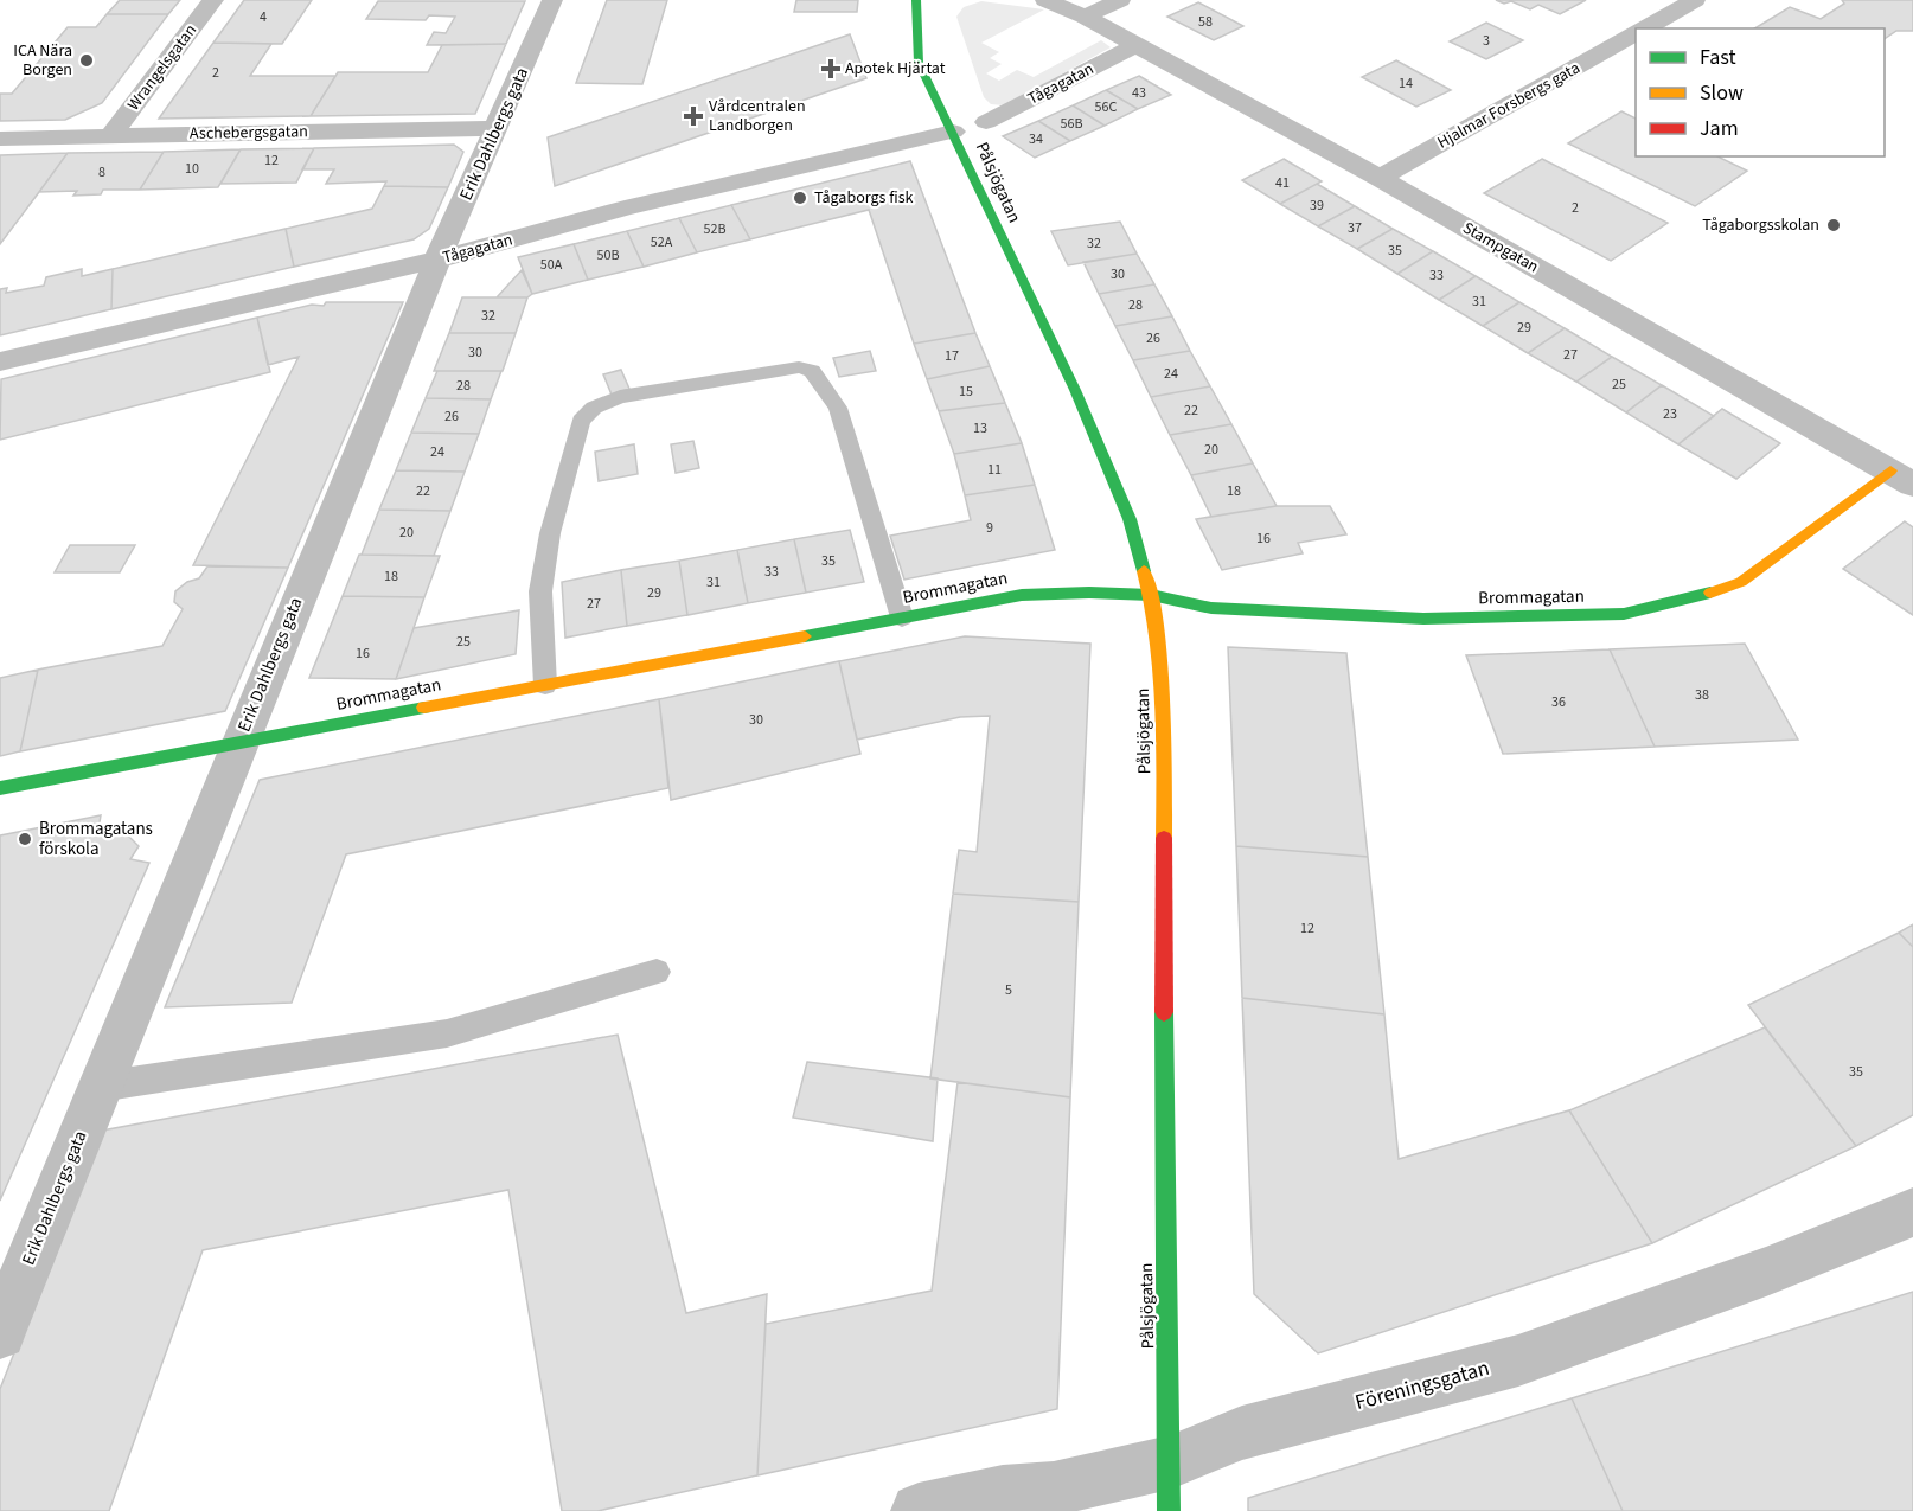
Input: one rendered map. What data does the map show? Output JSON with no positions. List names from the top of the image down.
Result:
{
  "streets": {
    "street": [
      "Wrangelsgatan",
      "Tågagatan",
      "Hjalmar Forsbergs gata",
      "Aschebergsgatan",
      "Erik Dahlbergs gata",
      "Pålsjögatan",
      "Stampgatan",
      "Brommagatan",
      "Föreningsgatan"
    ]
  },
  "crossings": [
    ["Wrangelsgatan", "Aschebergsgatan"],
    ["Tågagatan", "Erik Dahlbergs gata"],
    ["Tågagatan", "Pålsjögatan"],
    ["Tågagatan", "Stampgatan"],
    ["Hjalmar Forsbergs gata", "Stampgatan"],
    ["Aschebergsgatan", "Erik Dahlbergs gata"],
    ["Erik Dahlbergs gata", "Brommagatan"],
    ["Pålsjögatan", "Brommagatan"],
    ["Pålsjögatan", "Föreningsgatan"],
    ["Stampgatan", "Brommagatan"]
  ],
  "places": {
    "other": [
      "ICA Nära Borgen",
      "Tågaborgs fisk",
      "Tågaborgsskolan",
      "Brommagatans förskola"
    ],
    "health": ["Apotek Hjärtat", "Vårdcentralen Landborgen"]
  },
  "house_numbers": [
    "4",
    "58",
    "3",
    "2",
    "14",
    "43",
    "56C",
    "56B",
    "34",
    "12",
    "10",
    "8",
    "41",
    "39",
    "2",
    "37",
    "52B",
    "52A",
    "32",
    "35",
    "50B",
    "50A",
    "30",
    "33",
    "31",
    "28",
    "32",
    "29",
    "26",
    "30",
    "27",
    "17",
    "24",
    "25",
    "28",
    "15",
    "22",
    "23",
    "26",
    "13",
    "20",
    "24",
    "11",
    "22",
    "18",
    "9",
    "20",
    "16",
    "35",
    "33",
    "18",
    "31",
    "29",
    "27",
    "25",
    "16",
    "38",
    "36",
    "30",
    "12",
    "5",
    "35"
  ],
  "legend": ["Fast", "Slow", "Jam"]
}
